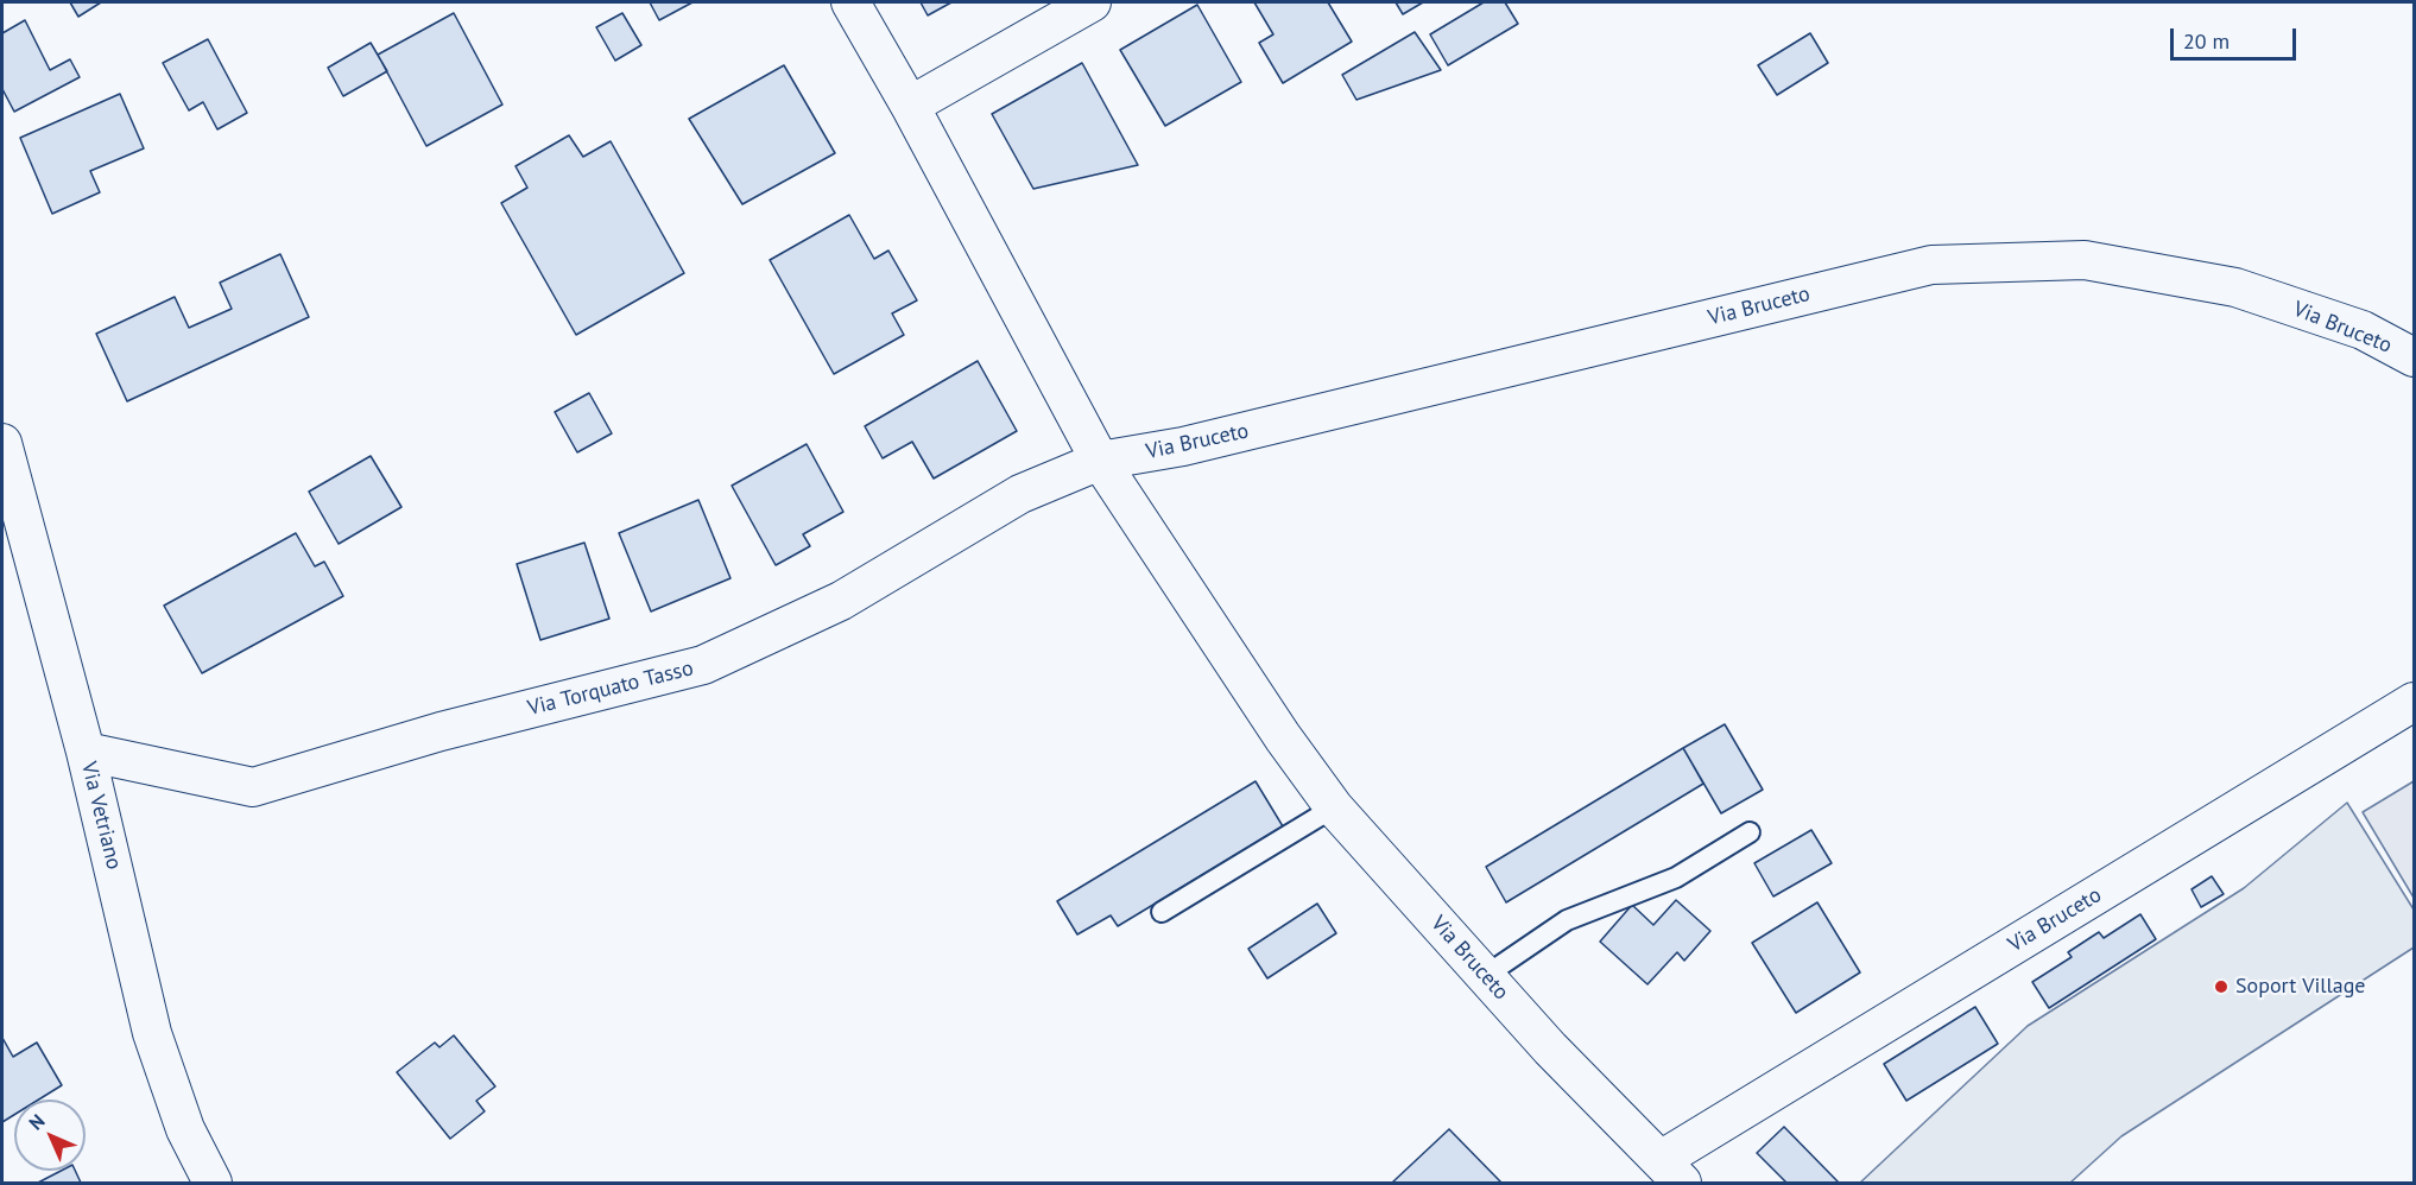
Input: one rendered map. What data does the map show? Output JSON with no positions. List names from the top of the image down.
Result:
{
  "streets": {
    "street": ["Via Bruceto", "Via Torquato Tasso", "Via Vetriano"]
  },
  "crossings": [
    ["Via Bruceto", "Via Torquato Tasso"],
    ["Via Torquato Tasso", "Via Vetriano"]
  ],
  "places": ["Soport Village"],
  "scale_bar": "20 m",
  "north": "top left"
}
